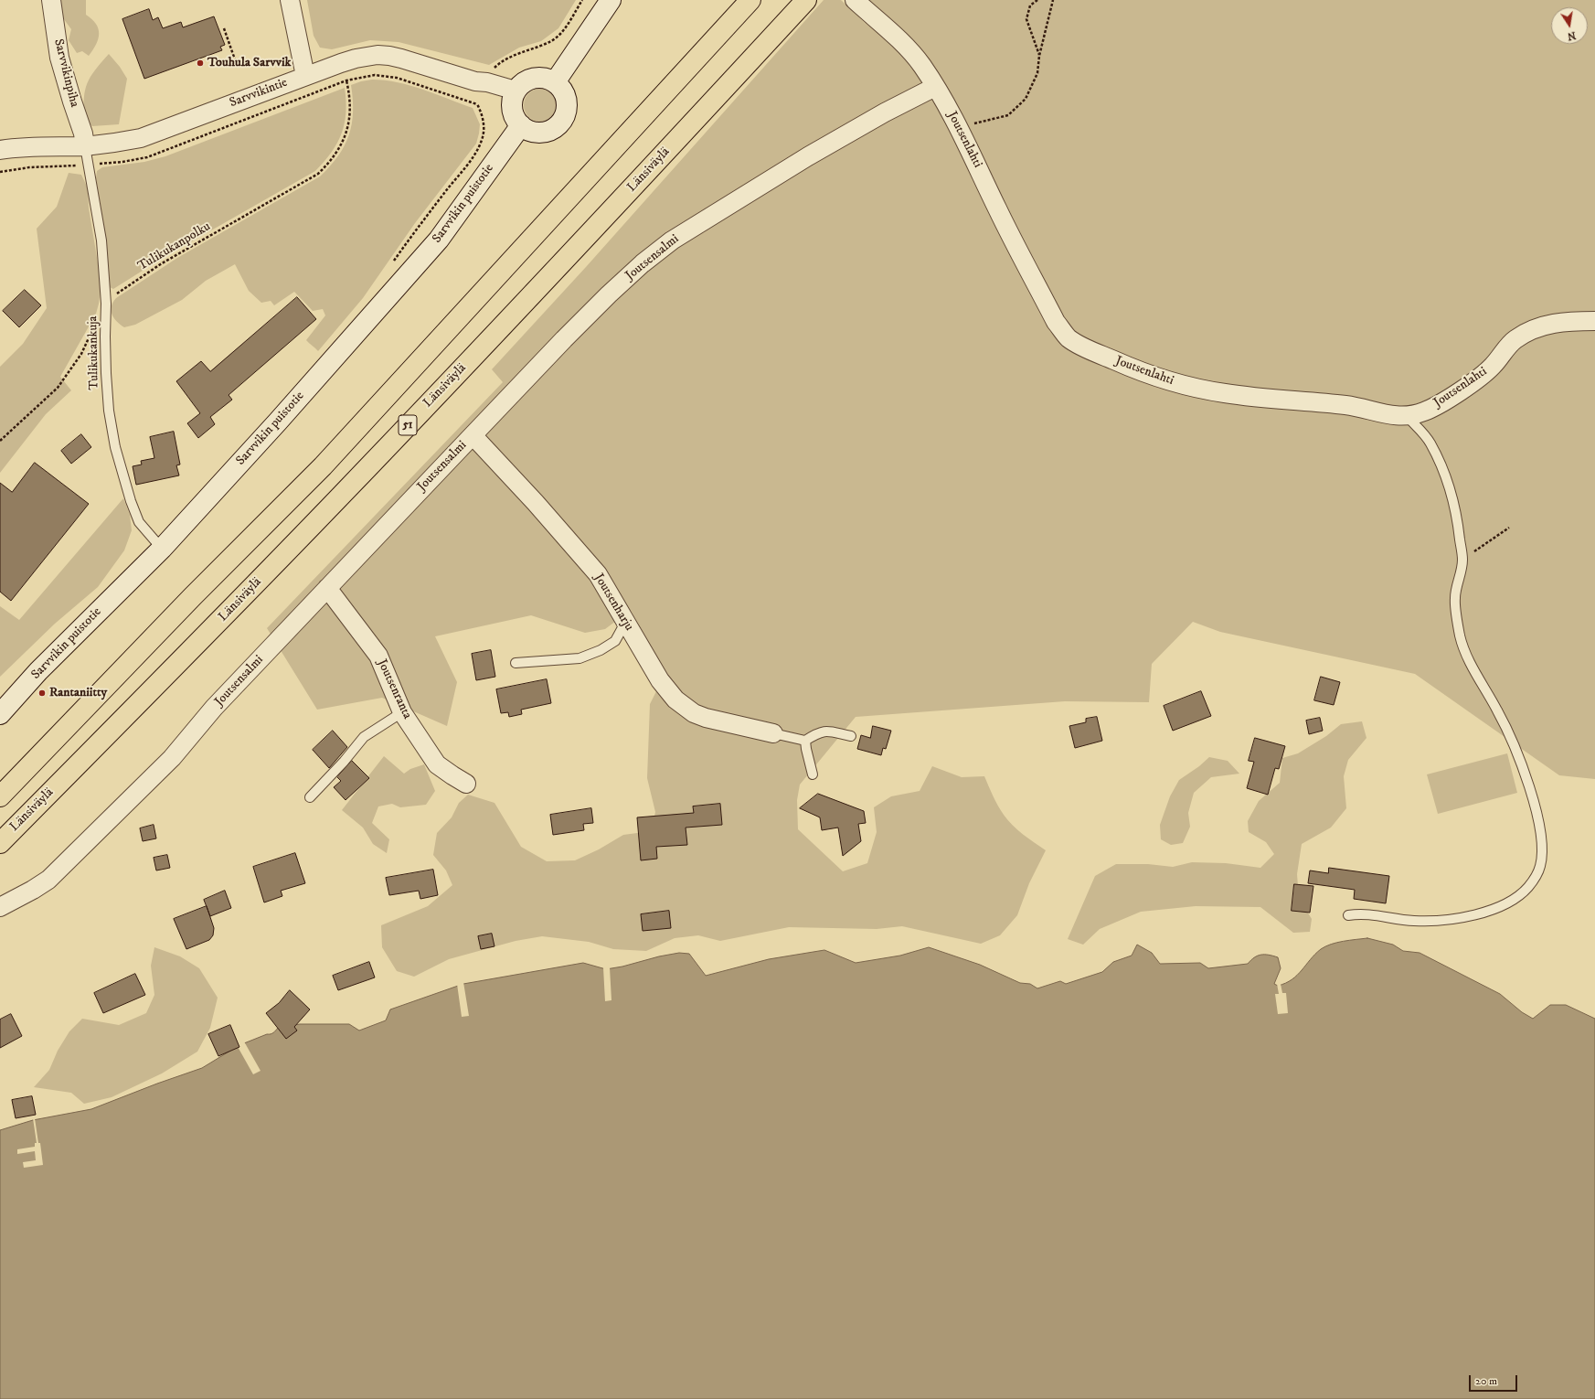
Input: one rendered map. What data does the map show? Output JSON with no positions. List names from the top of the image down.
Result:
{
  "streets": {
    "highway": ["Länsiväylä", "51"],
    "main road": ["Sarvvikin puistotie"],
    "street": [
      "Sarvvikinpiha",
      "Sarvvikintie",
      "Joutsenlahti",
      "Joutsensalmi",
      "Joutsenharju",
      "Joutsenranta"
    ],
    "lane": ["Tulikukankuja"],
    "path": ["Tulikukanpolku"]
  },
  "crossings": [
    ["Sarvvikinpiha", "Sarvvikintie"],
    ["Sarvvikinpiha", "Tulikukankuja"],
    ["Sarvvikintie", "Sarvvikin puistotie"],
    ["Sarvvikintie", "Tulikukankuja"],
    ["Joutsenlahti", "Joutsensalmi"],
    ["Sarvvikin puistotie", "Tulikukankuja"],
    ["Tulikukanpolku", "Tulikukankuja"],
    ["Joutsensalmi", "Joutsenharju"],
    ["Joutsensalmi", "Joutsenranta"]
  ],
  "places": ["Touhula Sarvvik", "Rantaniitty"],
  "scale_bar": "20 m",
  "north": "bottom"
}
